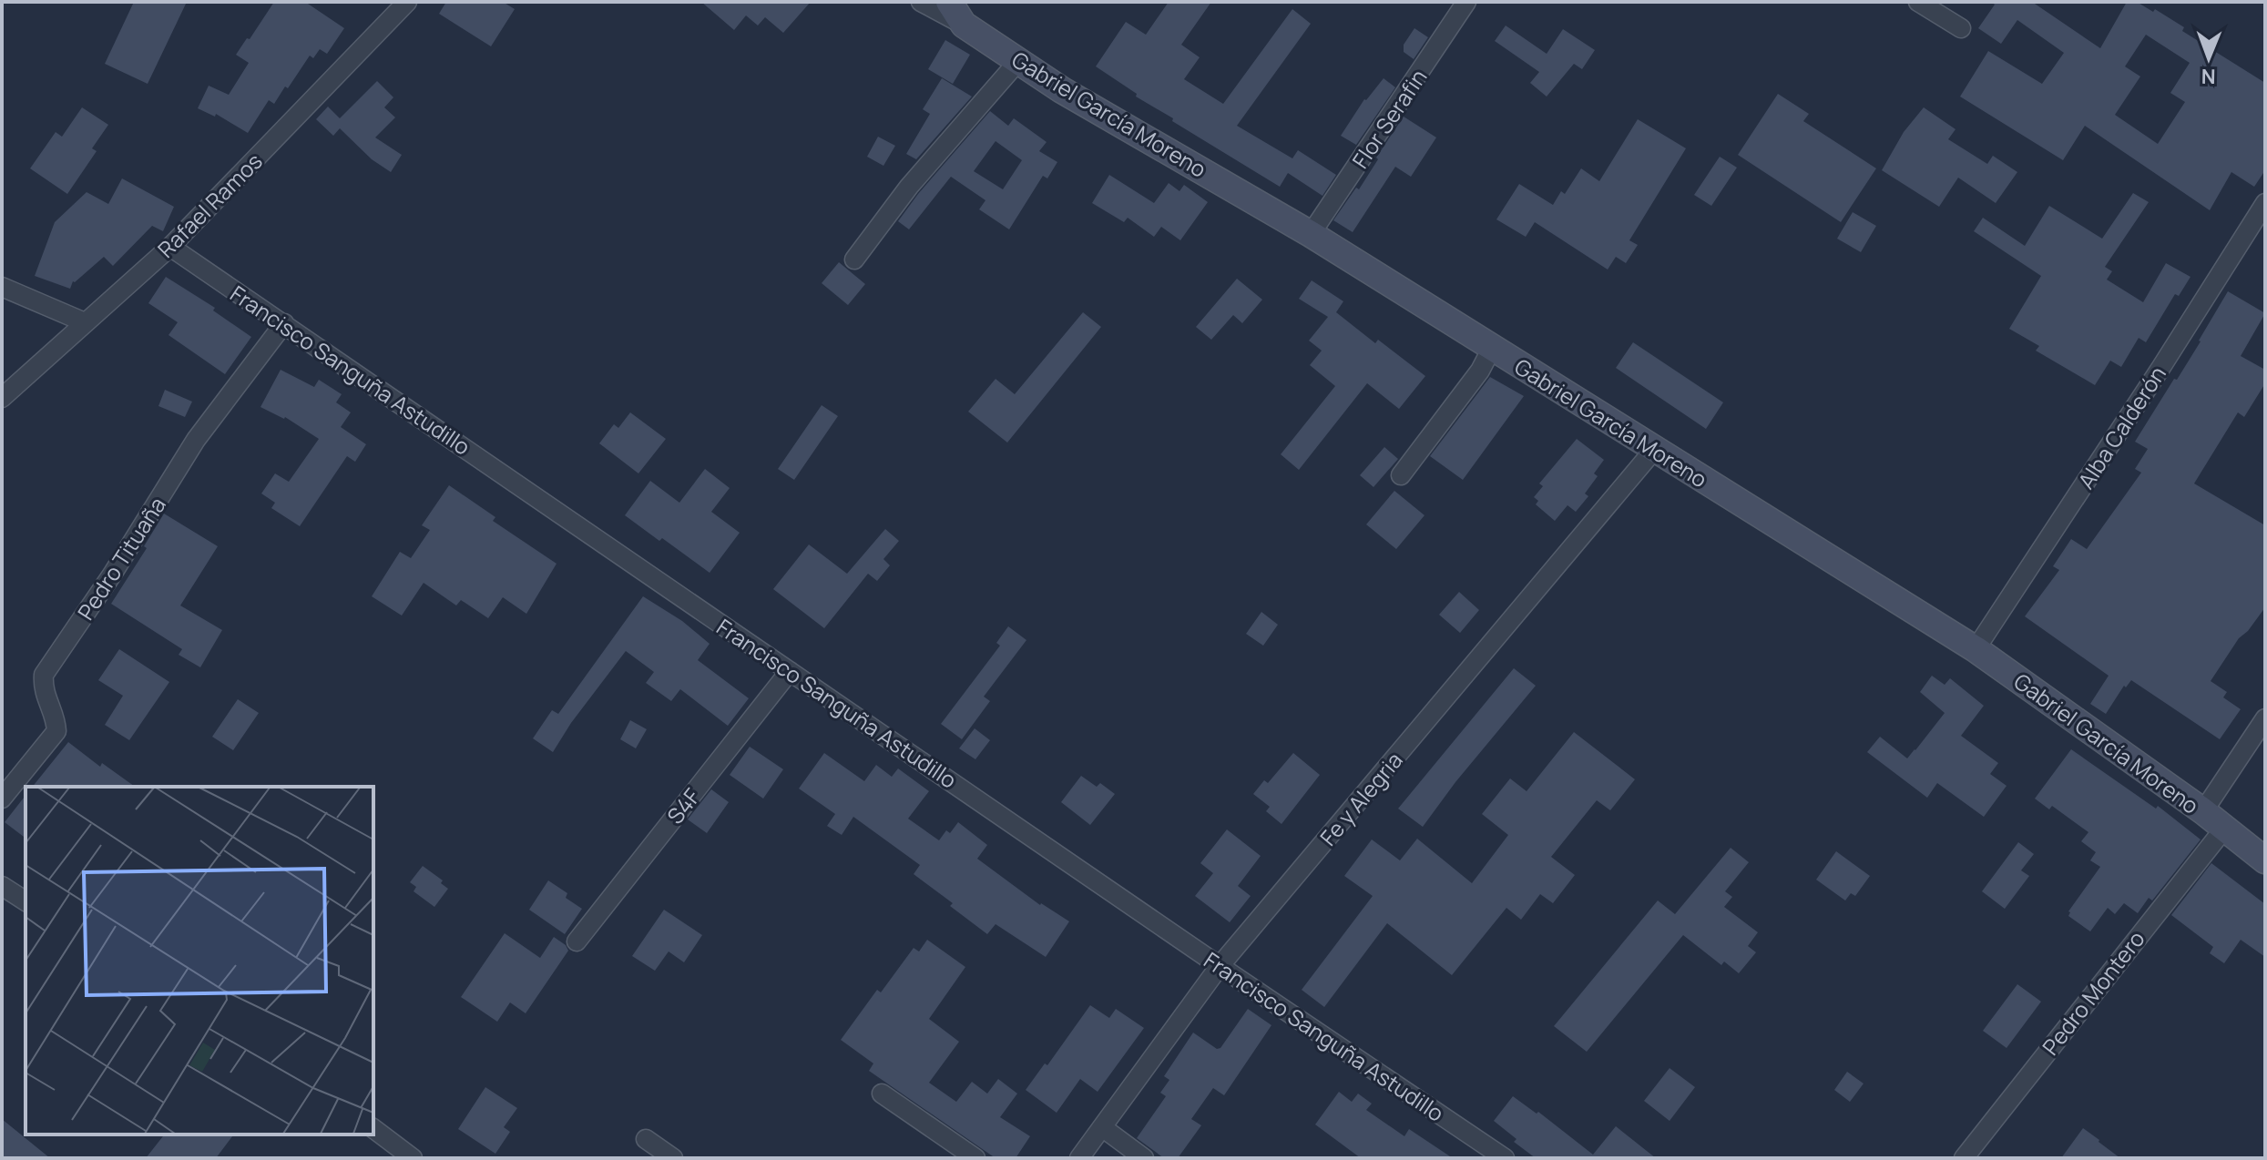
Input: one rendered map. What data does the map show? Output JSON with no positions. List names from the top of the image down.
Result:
{
  "streets": {
    "street": [
      "Gabriel García Moreno",
      "Flor Serafin",
      "Rafael Ramos",
      "Francisco Sanguña Astudillo",
      "Alba Calderón",
      "Pedro Tituaña",
      "Fe y Alegria",
      "S4F",
      "Pedro Montero"
    ]
  },
  "crossings": [
    ["Gabriel García Moreno", "Flor Serafin"],
    ["Gabriel García Moreno", "Alba Calderón"],
    ["Gabriel García Moreno", "Fe y Alegria"],
    ["Gabriel García Moreno", "Pedro Montero"],
    ["Rafael Ramos", "Francisco Sanguña Astudillo"],
    ["Francisco Sanguña Astudillo", "Pedro Tituaña"],
    ["Francisco Sanguña Astudillo", "Fe y Alegria"],
    ["Francisco Sanguña Astudillo", "S4F"]
  ],
  "north": "bottom"
}
